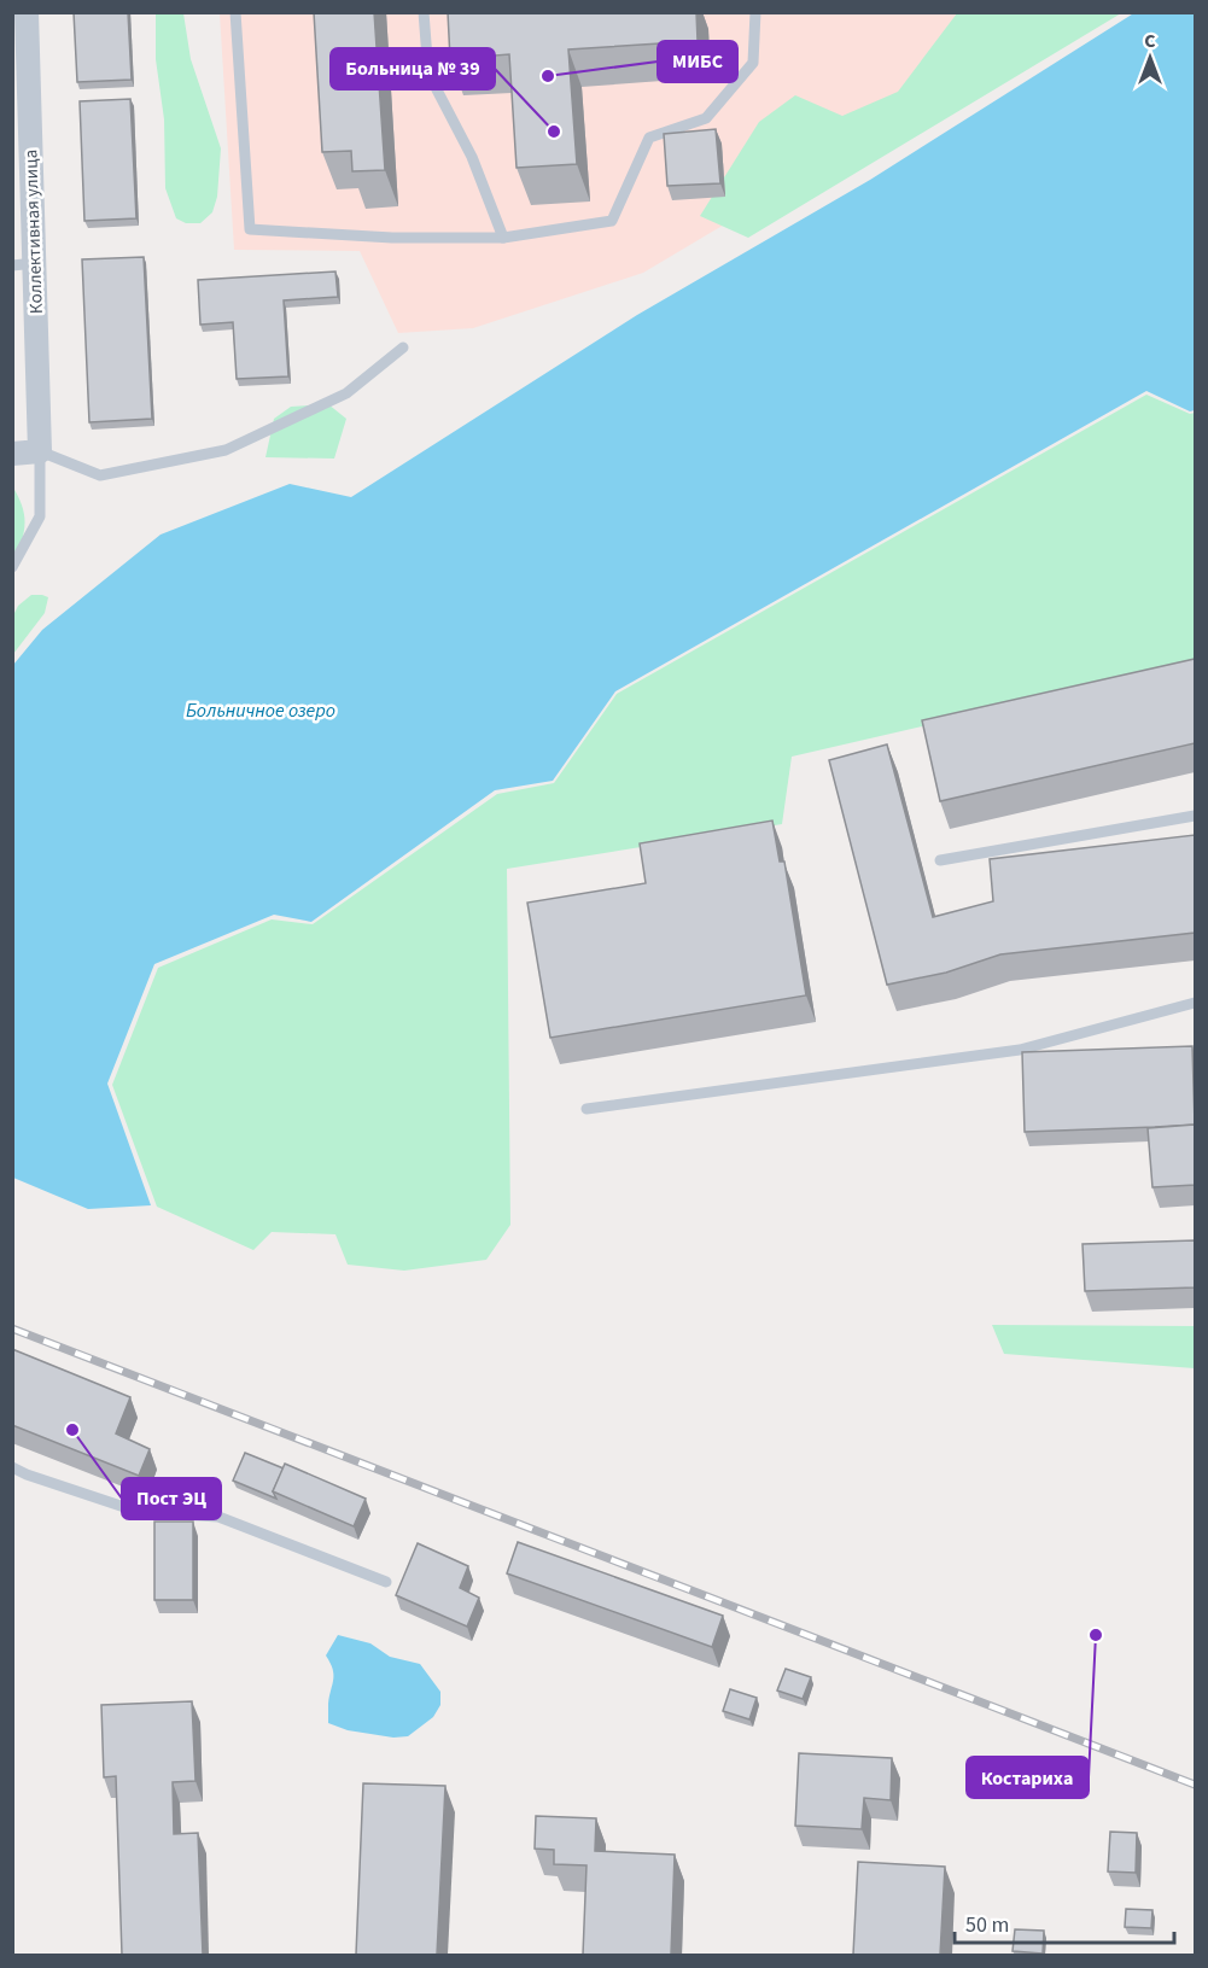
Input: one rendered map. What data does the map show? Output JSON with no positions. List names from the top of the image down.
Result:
{
  "streets": {
    "street": ["Коллективная улица"]
  },
  "water": ["Больничное озеро"],
  "places": [
    "МИБС",
    "Больница № 39",
    "Пост ЭЦ",
    "Костариха"
  ],
  "scale_bar": "50 m",
  "north": "top"
}
